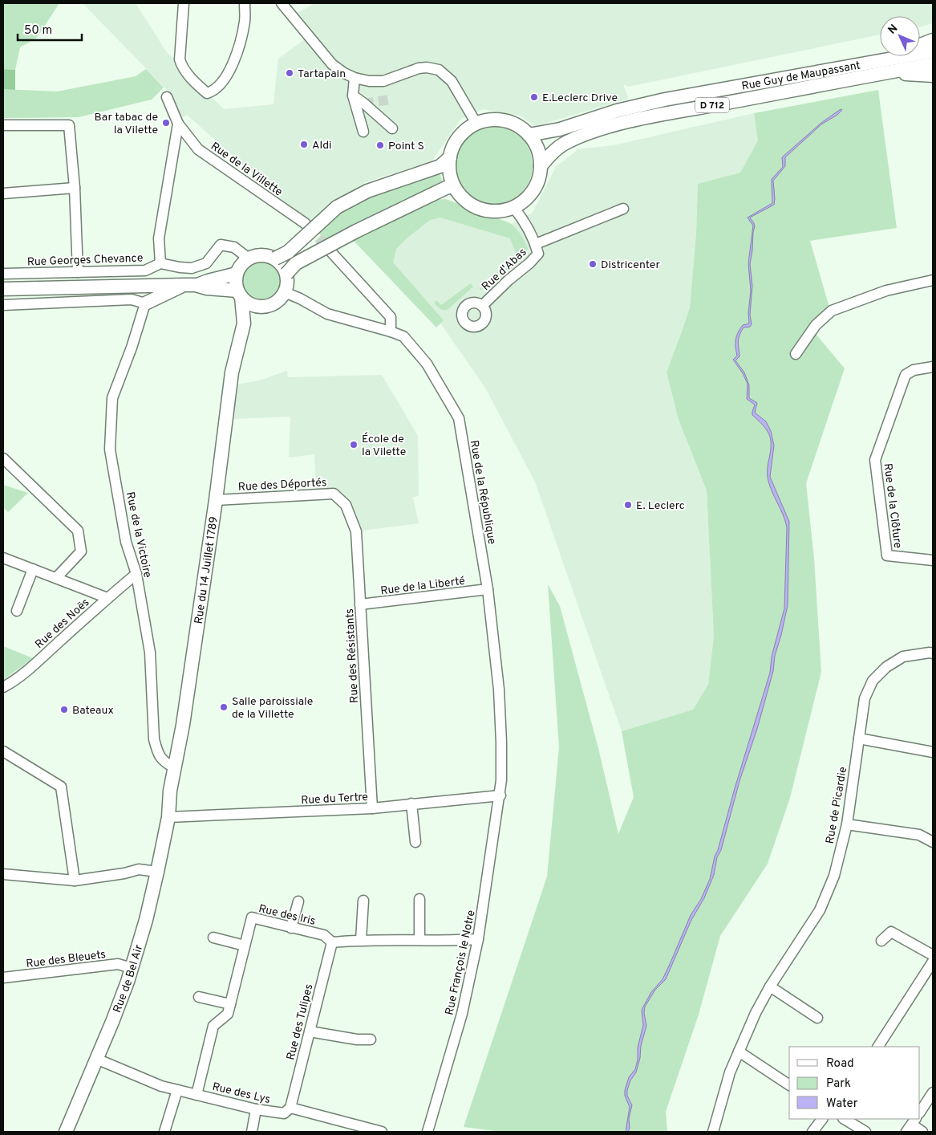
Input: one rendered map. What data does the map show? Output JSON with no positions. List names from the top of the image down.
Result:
{
  "streets": {
    "main road": [
      "Rue Guy de Maupassant",
      "D 712",
      "Rue du 14 Juillet 1789",
      "Rue de Bel Air"
    ],
    "street": [
      "Rue de la Villette",
      "Rue Georges Chevance",
      "Rue d'Abas",
      "Rue des Déportés",
      "Rue de la République",
      "Rue de la Clôture",
      "Rue de la Victoire",
      "Rue de la Liberté",
      "Rue des Noës",
      "Rue des Résistants",
      "Rue du Tertre",
      "Rue de Picardie",
      "Rue des Iris",
      "Rue des Bleuets",
      "Rue François le Notre",
      "Rue des Tulipes",
      "Rue des Lys"
    ]
  },
  "crossings": [
    ["Rue Guy de Maupassant", "Rue d'Abas"],
    ["Rue des Déportés", "Rue du 14 Juillet 1789"],
    ["Rue des Déportés", "Rue des Résistants"],
    ["Rue de la République", "Rue du 14 Juillet 1789"],
    ["Rue de la République", "Rue de la Liberté"],
    ["Rue de la République", "Rue du Tertre"],
    ["Rue de la République", "Rue François le Notre"],
    ["Rue de la Victoire", "Rue du 14 Juillet 1789"],
    ["Rue de la Victoire", "Rue des Noës"],
    ["Rue du 14 Juillet 1789", "Rue du Tertre"],
    ["Rue du 14 Juillet 1789", "Rue de Bel Air"],
    ["Rue de la Liberté", "Rue des Résistants"],
    ["Rue des Résistants", "Rue du Tertre"],
    ["Rue du Tertre", "Rue François le Notre"],
    ["Rue du Tertre", "Rue de Bel Air"],
    ["Rue des Iris", "Rue des Tulipes"],
    ["Rue des Iris", "Rue des Lys"],
    ["Rue des Bleuets", "Rue de Bel Air"],
    ["Rue de Bel Air", "Rue des Lys"],
    ["Rue des Tulipes", "Rue des Lys"]
  ],
  "places": [
    "Tartapain",
    "E.Leclerc Drive",
    "Bar tabac de la Vilette",
    "Aldi",
    "Point S",
    "Districenter",
    "École de la Vilette",
    "E. Leclerc",
    "Salle paroissiale de la Villette",
    "Bateaux"
  ],
  "legend": ["Road", "Park", "Water"],
  "scale_bar": "50 m",
  "north": "top left"
}
